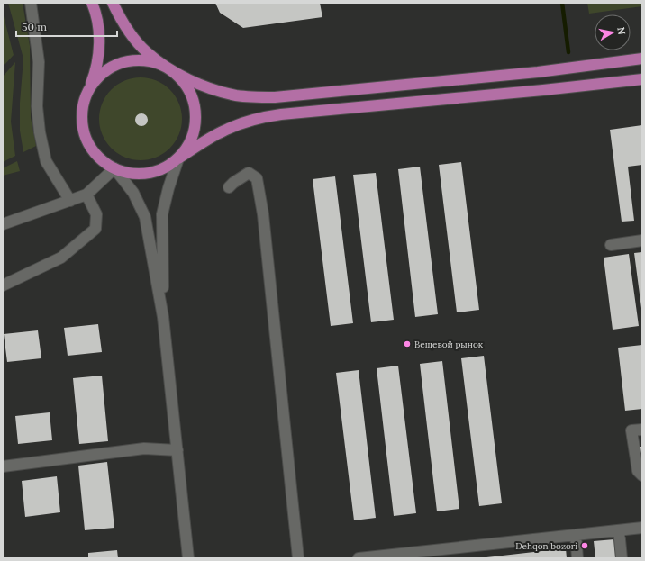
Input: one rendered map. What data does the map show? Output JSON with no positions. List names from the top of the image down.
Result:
{
  "places": ["Вещевой рынок", "Dehqon bozori"],
  "scale_bar": "50 m",
  "north": "right"
}
